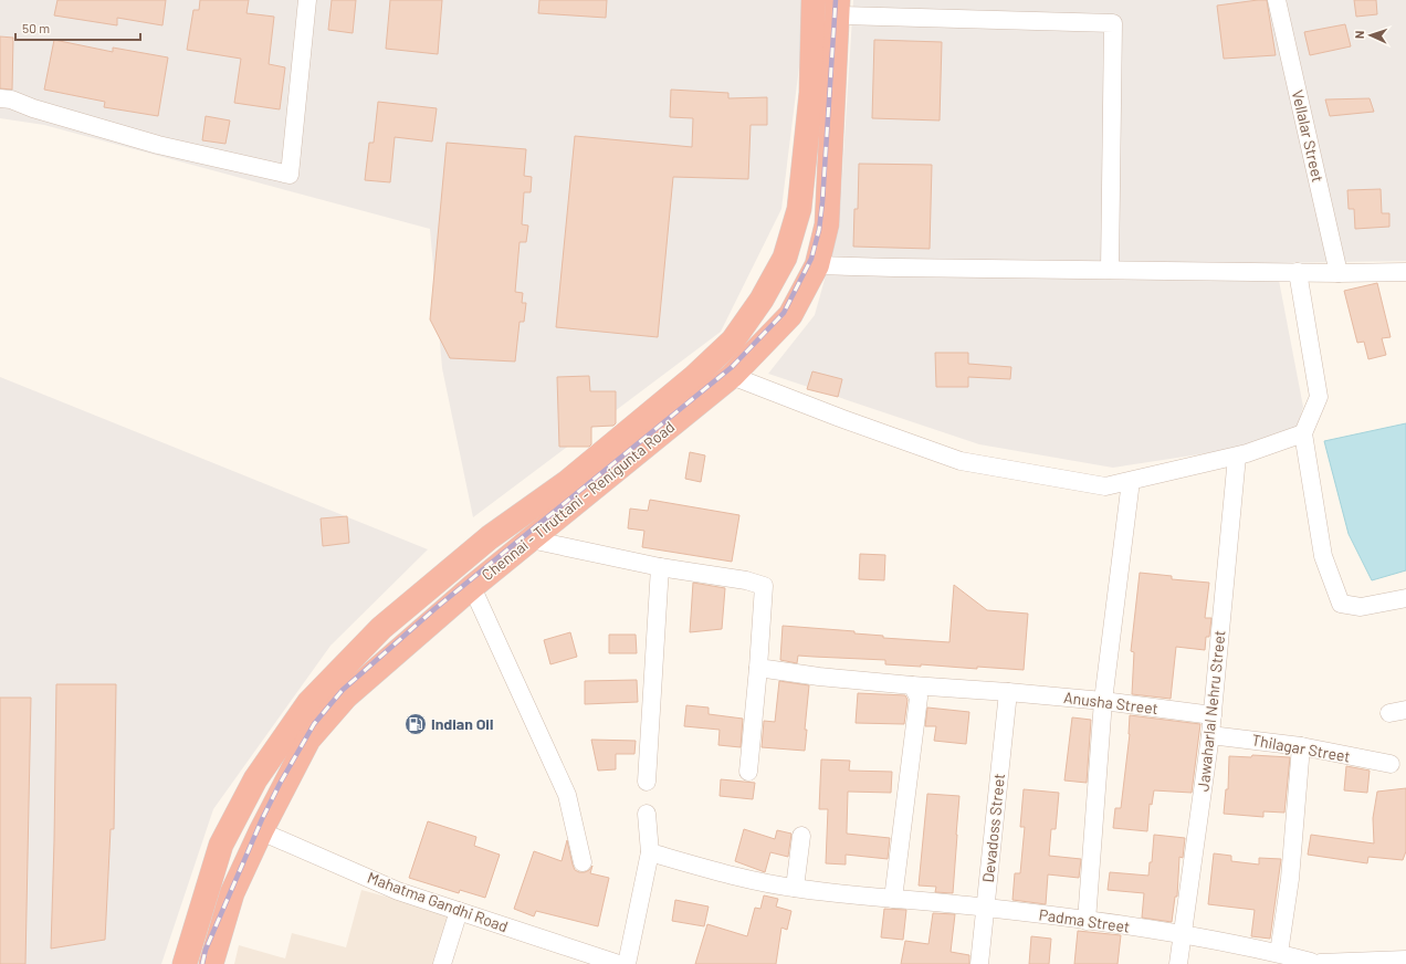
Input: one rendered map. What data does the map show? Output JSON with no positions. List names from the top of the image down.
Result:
{
  "streets": {
    "highway": ["Chennai - Tiruttani - Renigunta Road"],
    "street": [
      "Vellalar Street",
      "Anusha Street",
      "Jawaharlal Nehru Street",
      "Thilagar Street",
      "Devadoss Street",
      "Mahatma Gandhi Road",
      "Padma Street"
    ]
  },
  "crossings": [
    ["Chennai - Tiruttani - Renigunta Road", "Mahatma Gandhi Road"],
    ["Anusha Street", "Jawaharlal Nehru Street"],
    ["Anusha Street", "Devadoss Street"],
    ["Jawaharlal Nehru Street", "Thilagar Street"],
    ["Jawaharlal Nehru Street", "Padma Street"],
    ["Devadoss Street", "Padma Street"]
  ],
  "places": {
    "fuel station": ["Indian Oil"]
  },
  "scale_bar": "50 m",
  "north": "left"
}
